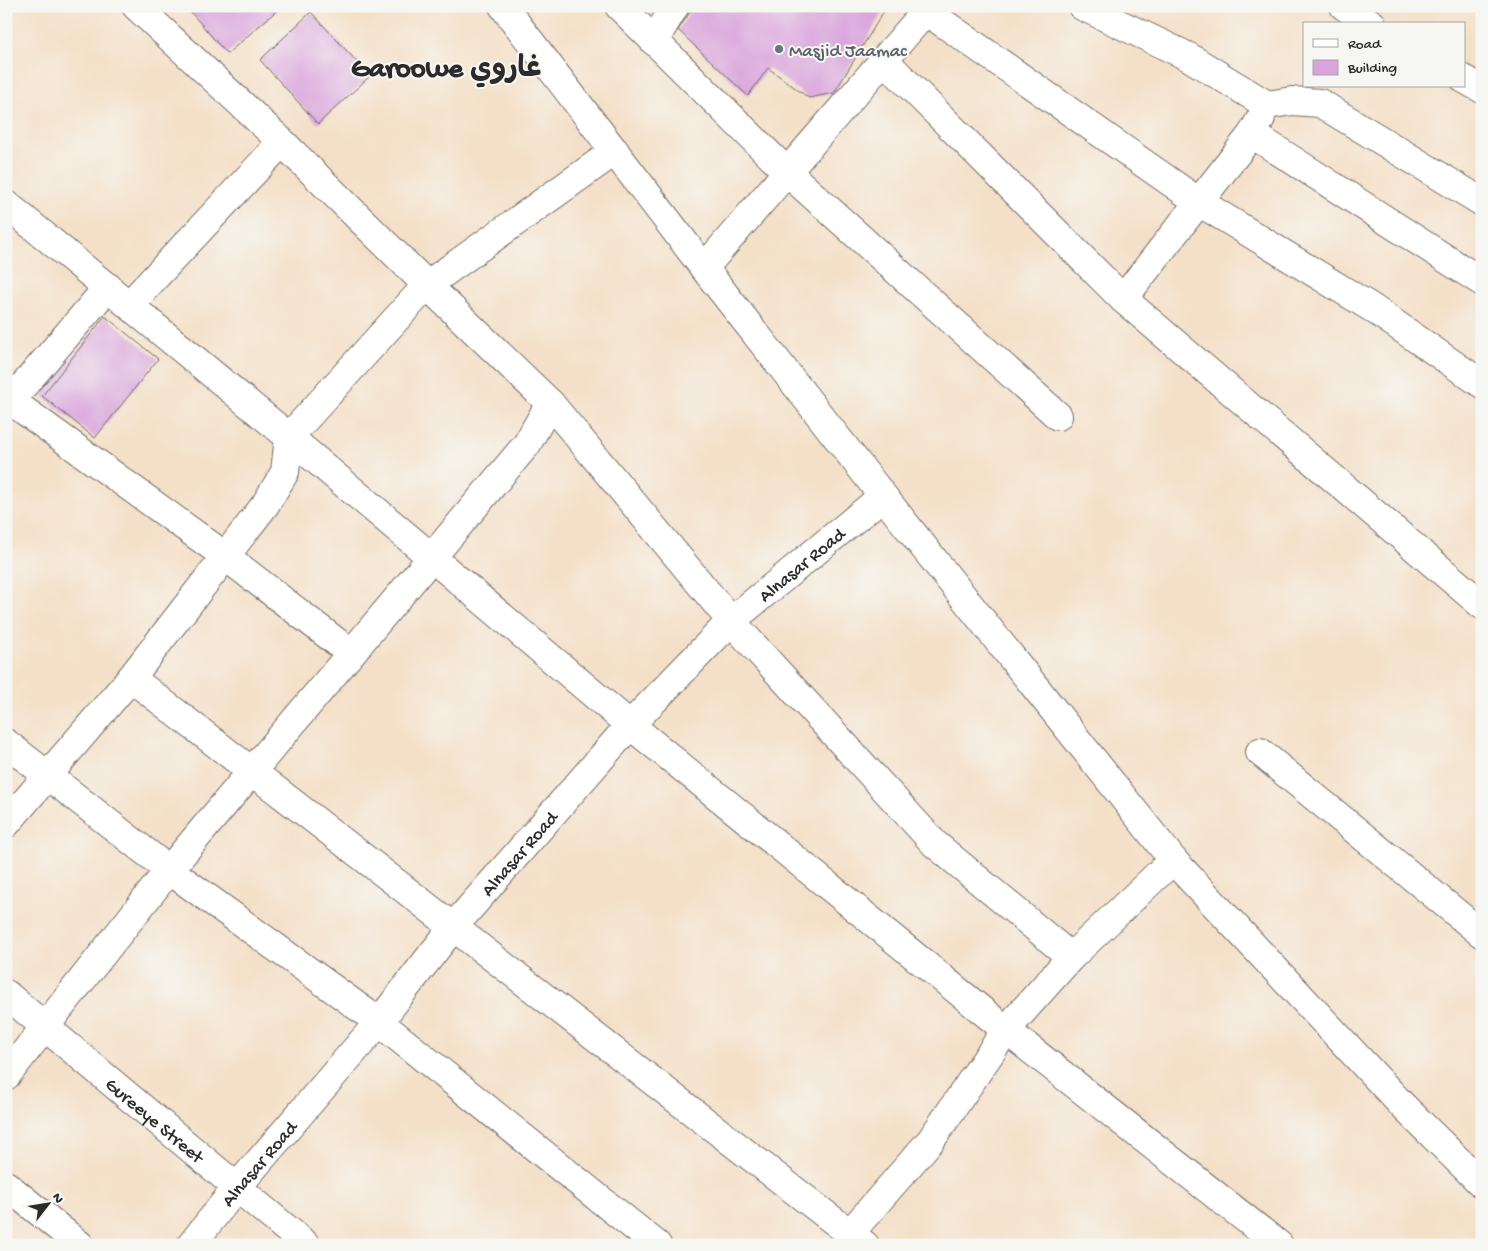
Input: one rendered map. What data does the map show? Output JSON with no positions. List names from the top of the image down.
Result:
{
  "streets": {
    "street": ["Alnasar Road", "Gureeye Street"]
  },
  "crossings": [
    ["Alnasar Road", "Gureeye Street"]
  ],
  "districts": ["Garoowe غاروي"],
  "places": ["Masjid Jaamac"],
  "legend": ["Road", "Building"],
  "north": "top right"
}
